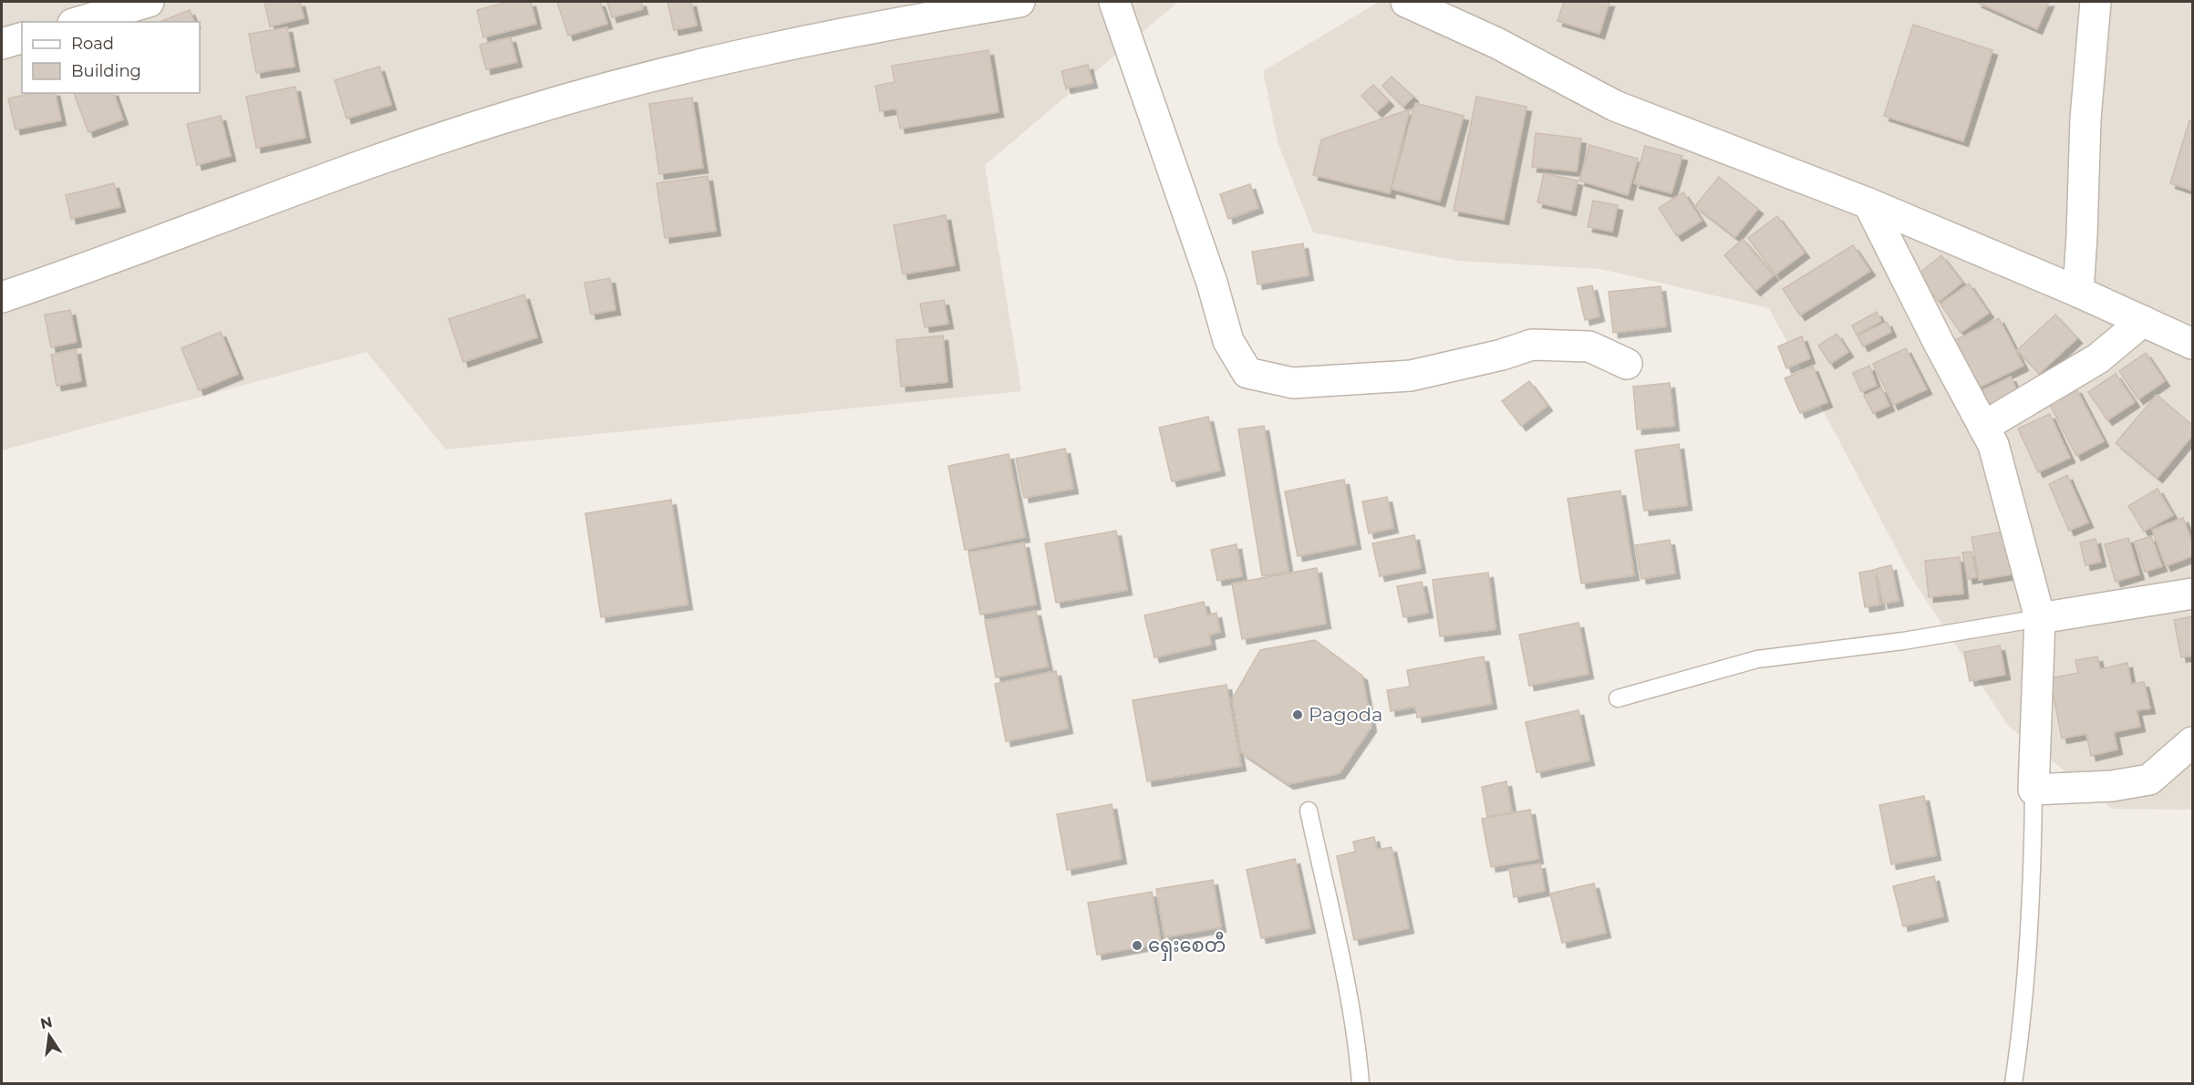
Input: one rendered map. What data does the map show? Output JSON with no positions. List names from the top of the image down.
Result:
{
  "places": ["Pagoda", "ရှေးစေတီ"],
  "legend": ["Road", "Building"],
  "north": "top"
}
